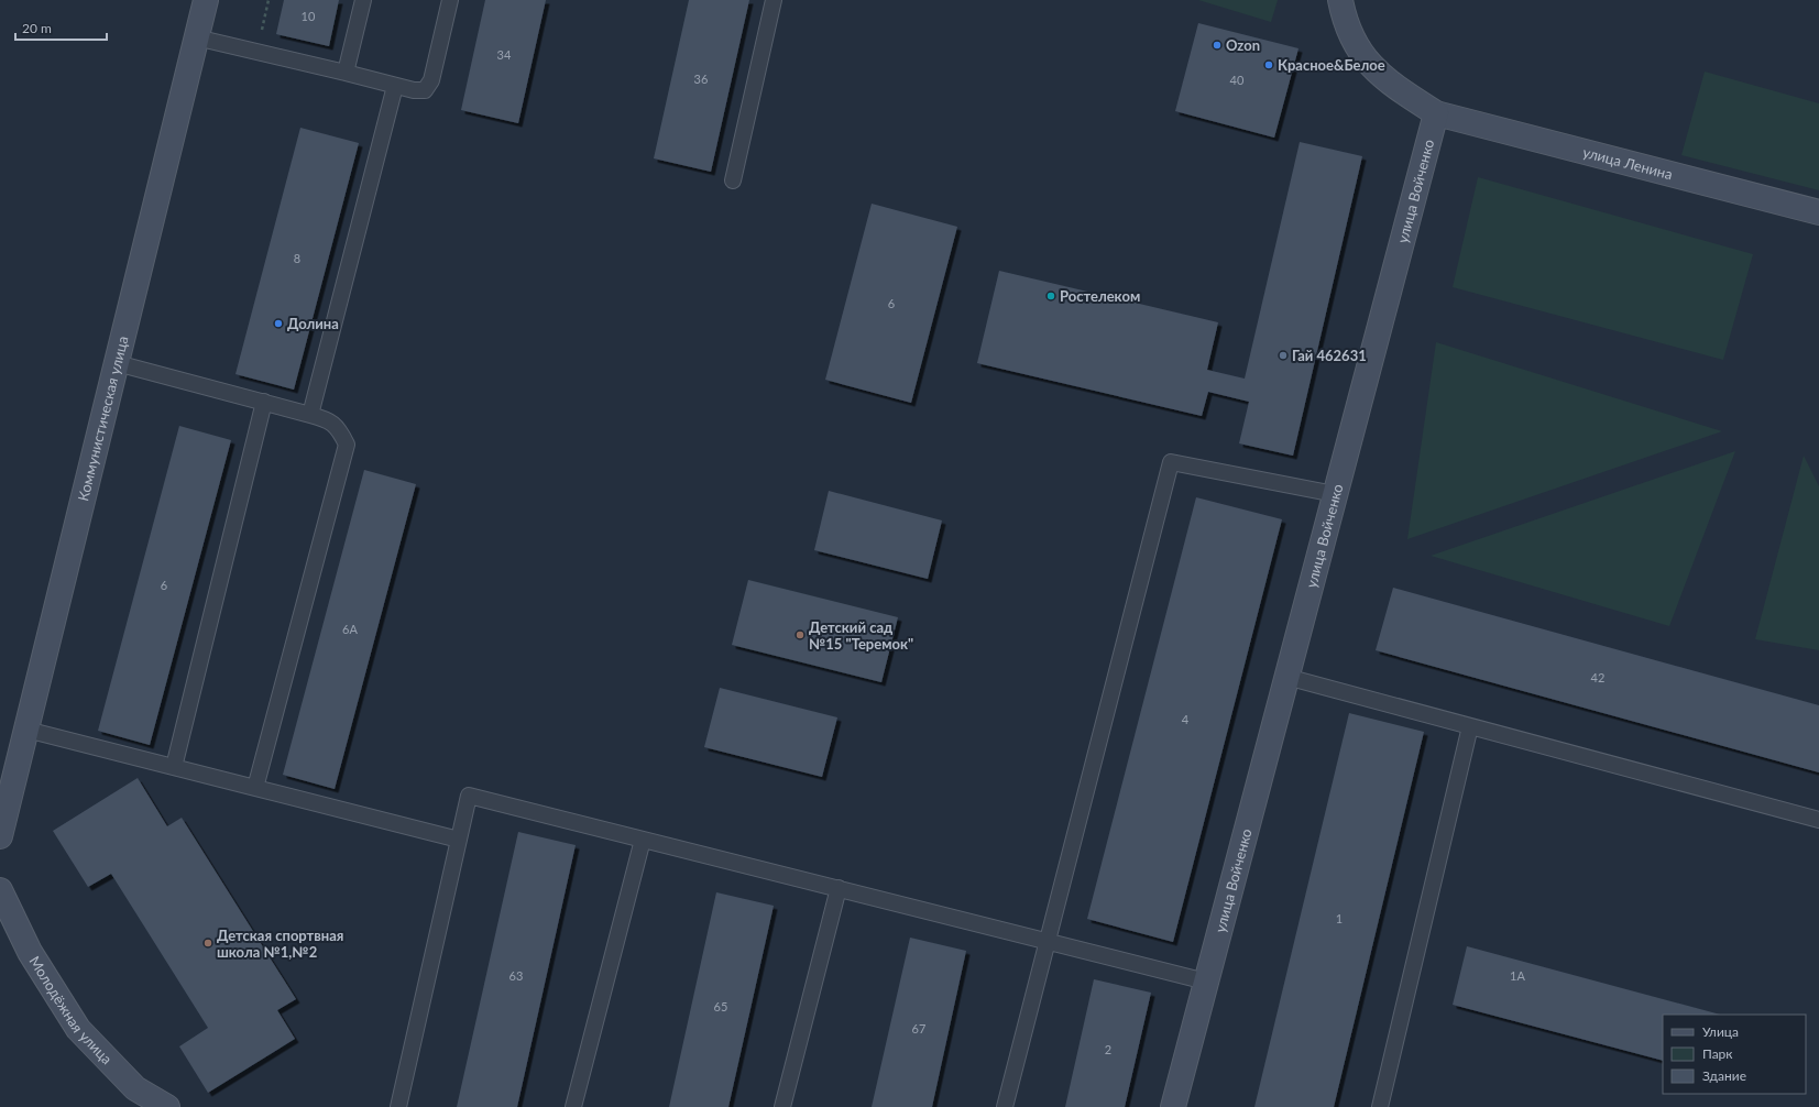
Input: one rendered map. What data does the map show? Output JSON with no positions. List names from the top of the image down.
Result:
{
  "streets": {
    "main road": [
      "улица Ленина",
      "улица Войченко",
      "Коммунистическая улица",
      "Молодёжная улица"
    ]
  },
  "crossings": [
    ["улица Ленина", "улица Войченко"]
  ],
  "places": [
    "Ozon",
    "Красное&Белое",
    "Ростелеком",
    "Долина",
    "Гай 462631",
    "Детский сад №15 \"Теремок\"",
    "Детская спортвная школа №1,№2"
  ],
  "house_numbers": [
    "10",
    "34",
    "36",
    "40",
    "8",
    "6",
    "6",
    "6А",
    "42",
    "4",
    "1",
    "63",
    "1А",
    "65",
    "67",
    "2"
  ],
  "legend": ["Улица", "Парк", "Здание"],
  "scale_bar": "20 m"
}
